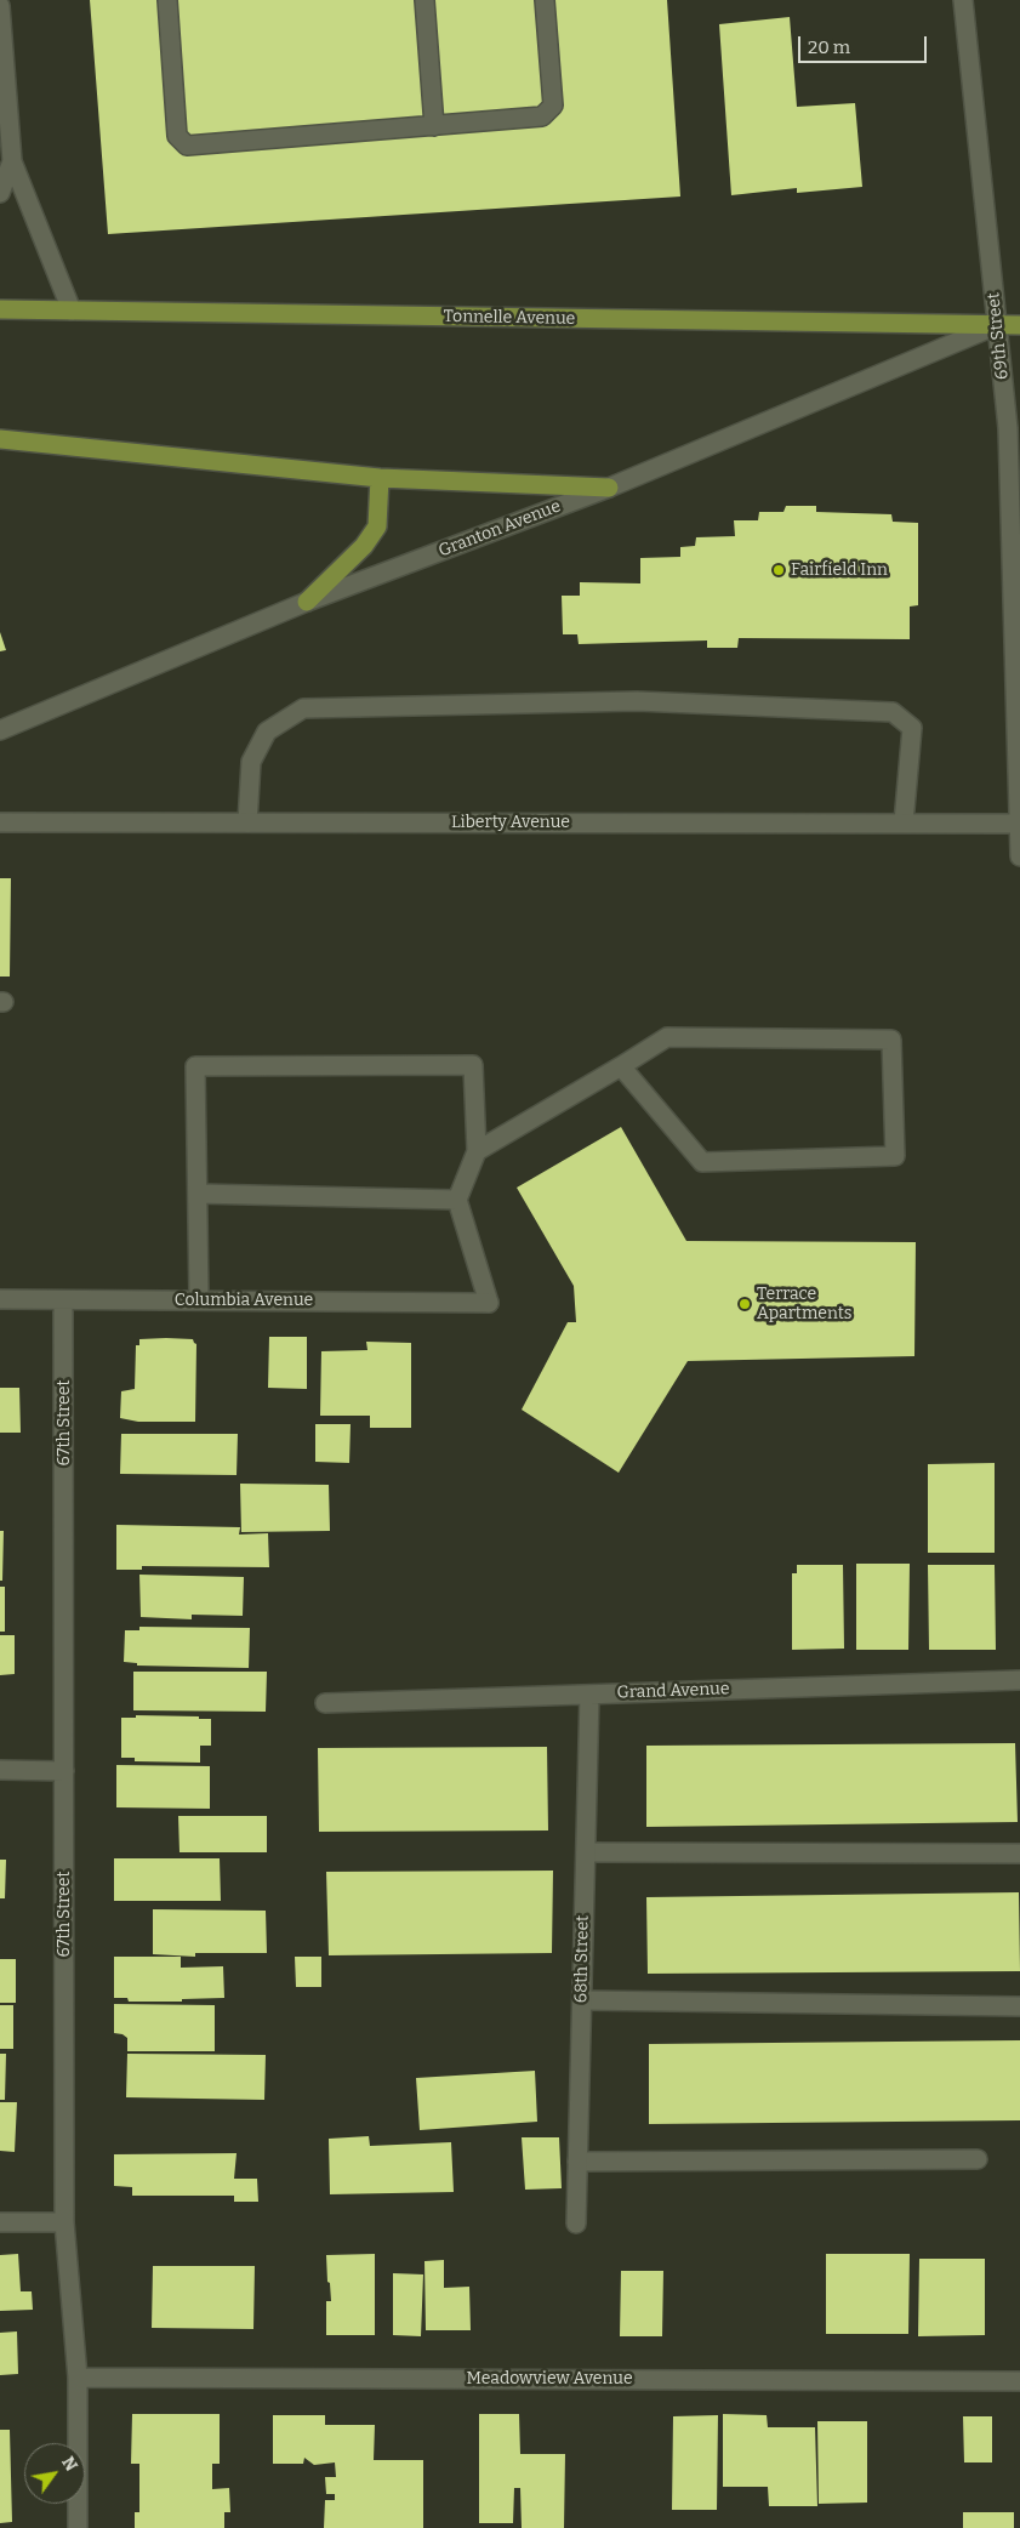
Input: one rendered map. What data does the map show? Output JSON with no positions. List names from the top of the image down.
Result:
{
  "streets": {
    "main road": ["Tonnelle Avenue"],
    "street": [
      "69th Street",
      "Granton Avenue",
      "Liberty Avenue",
      "Columbia Avenue",
      "67th Street",
      "Grand Avenue",
      "68th Street",
      "Meadowview Avenue"
    ]
  },
  "crossings": [
    ["Tonnelle Avenue", "69th Street"],
    ["Tonnelle Avenue", "Granton Avenue"],
    ["69th Street", "Granton Avenue"],
    ["69th Street", "Liberty Avenue"],
    ["Columbia Avenue", "67th Street"],
    ["67th Street", "Meadowview Avenue"],
    ["Grand Avenue", "68th Street"]
  ],
  "places": ["Fairfield Inn", "Terrace Apartments"],
  "scale_bar": "20 m",
  "north": "top right"
}
